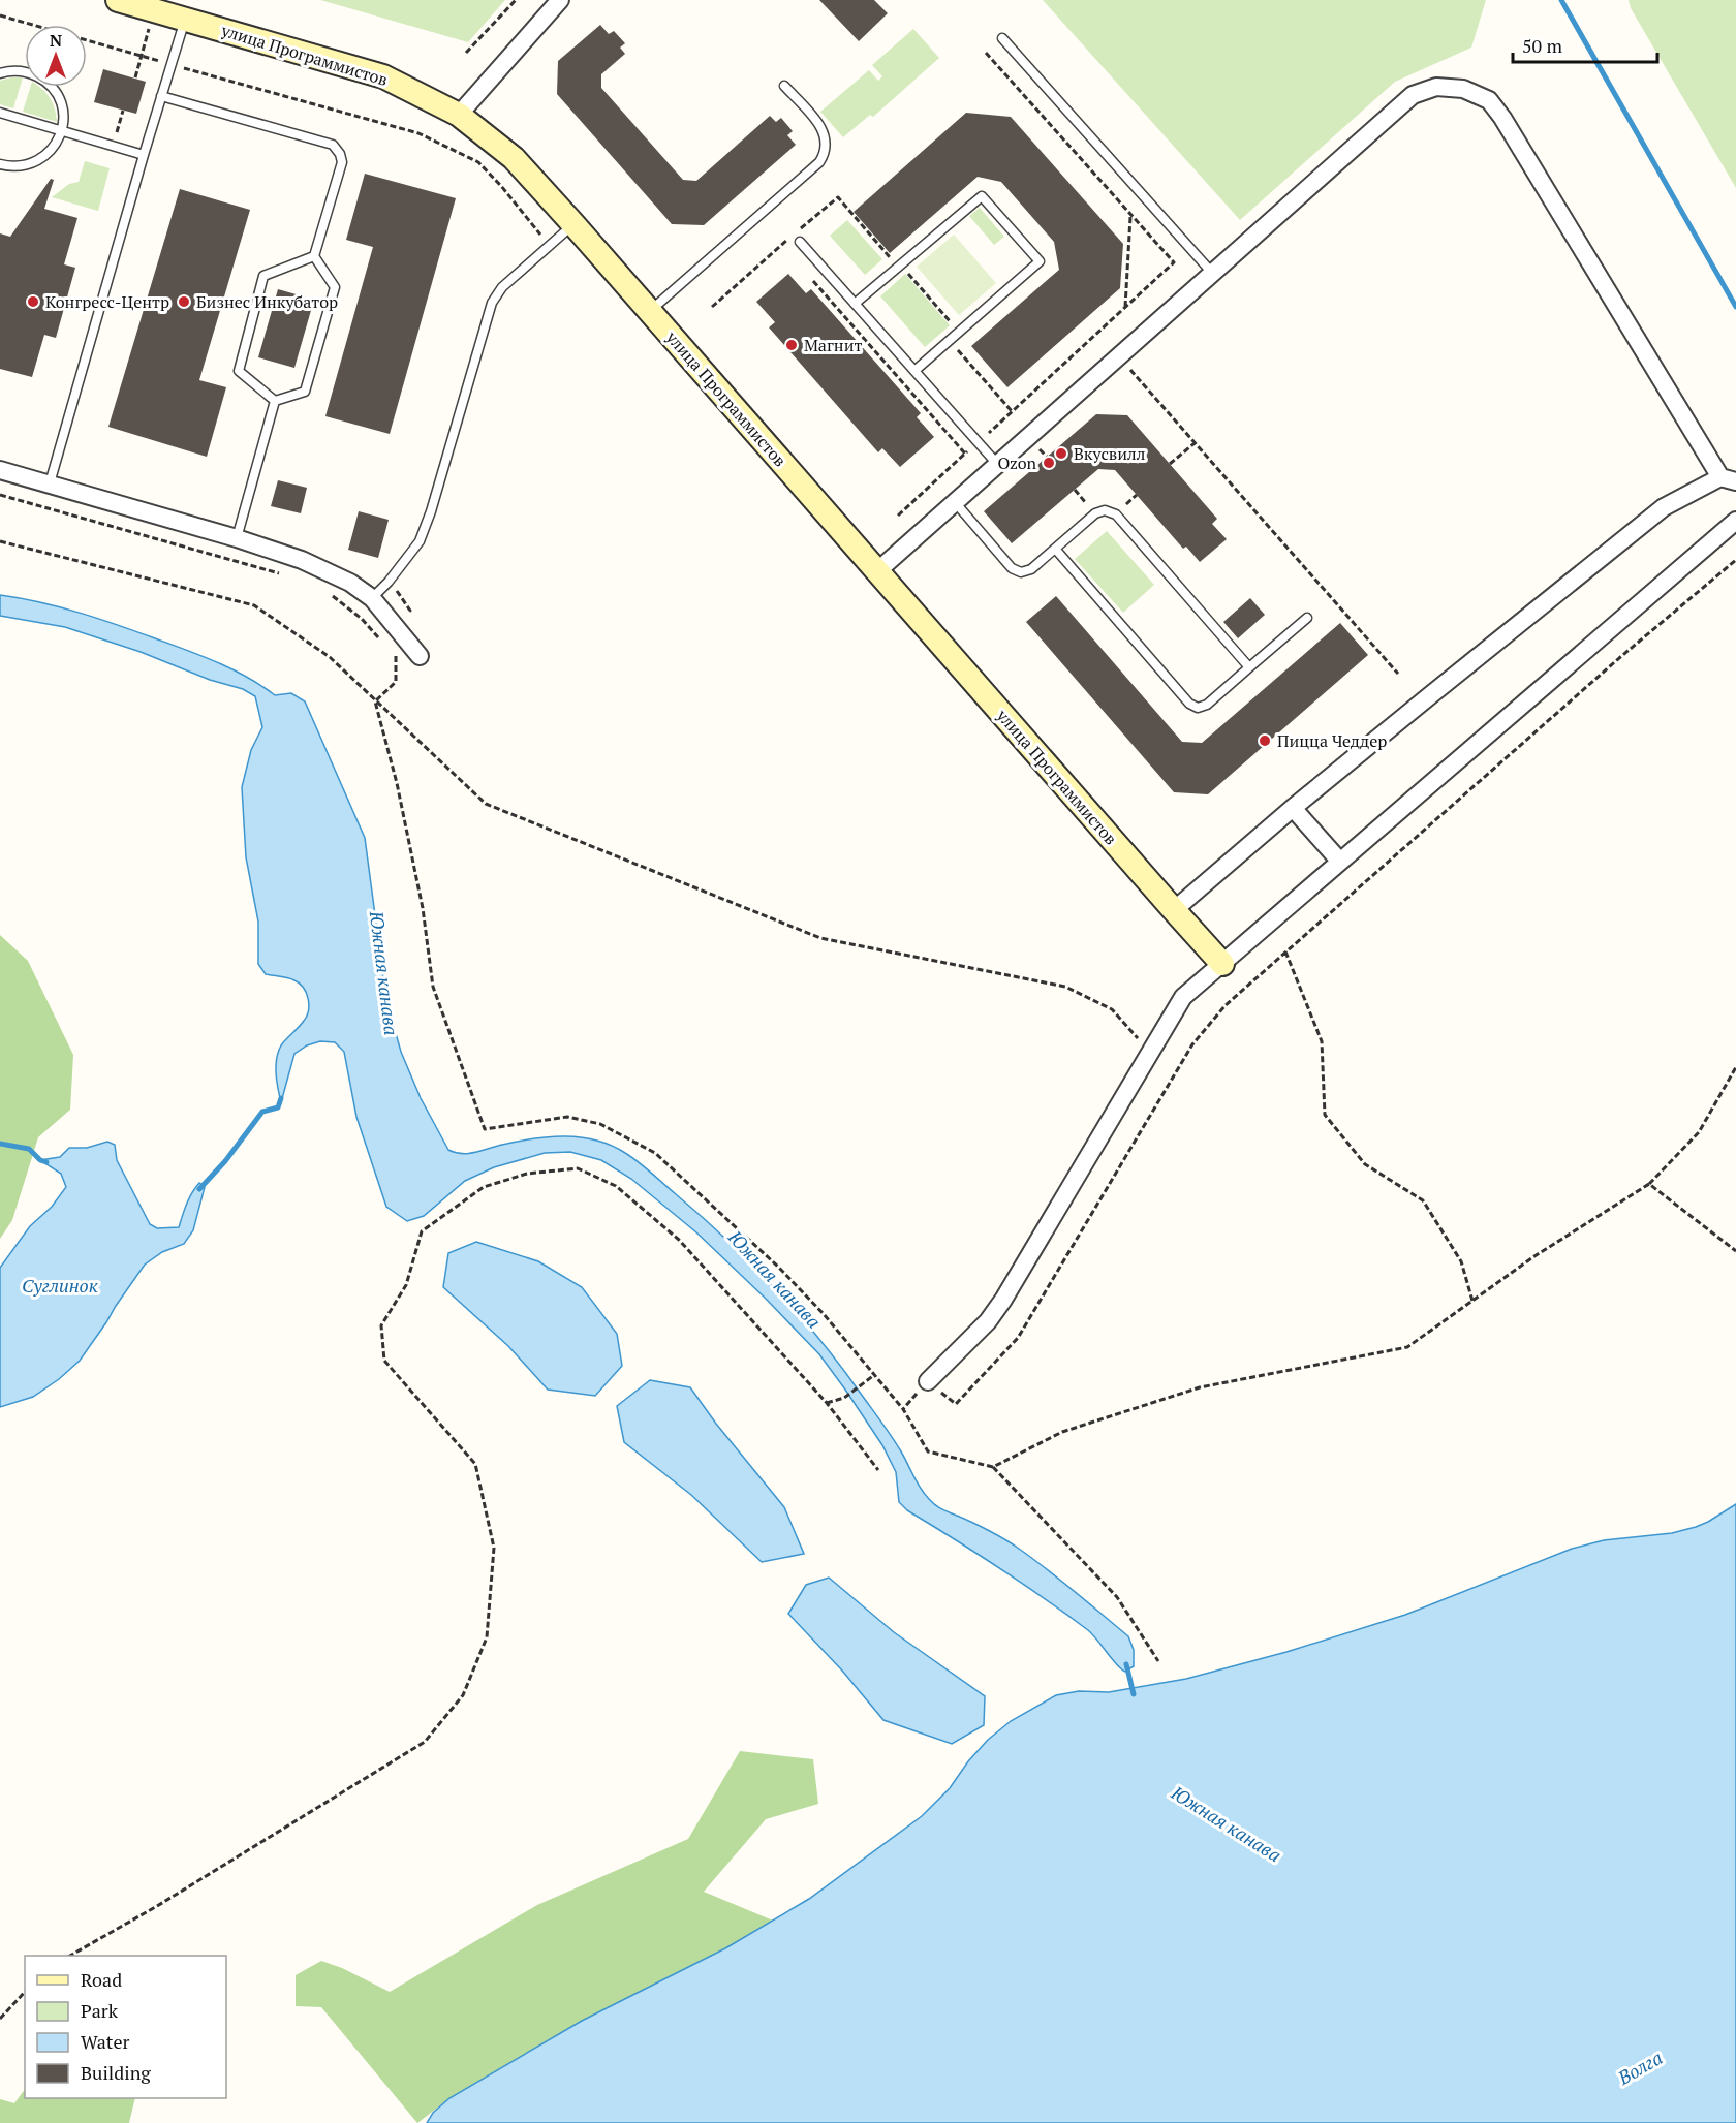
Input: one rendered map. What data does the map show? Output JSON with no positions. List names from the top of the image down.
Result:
{
  "streets": {
    "street": ["улица Программистов"]
  },
  "water": ["Южная канава", "Суглинок", "Волга"],
  "places": [
    "Конгресс-Центр",
    "Бизнес Инкубатор",
    "Магнит",
    "Вкусвилл",
    "Ozon",
    "Пицца Чеддер"
  ],
  "legend": [
    "Road",
    "Park",
    "Water",
    "Building"
  ],
  "scale_bar": "50 m",
  "north": "top"
}
